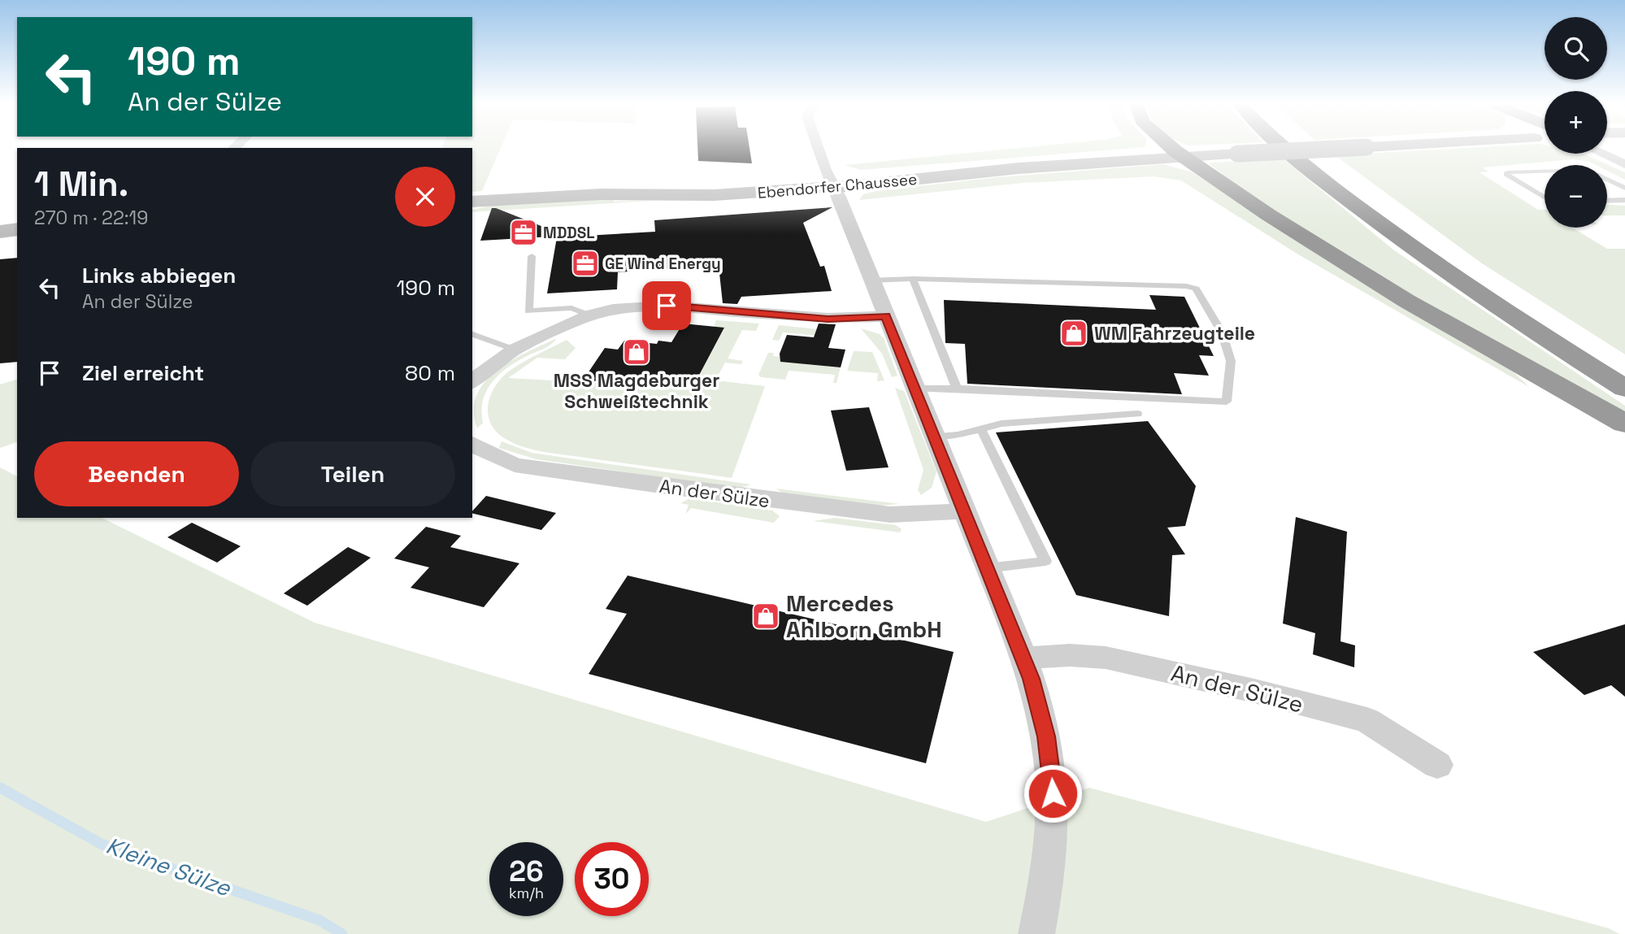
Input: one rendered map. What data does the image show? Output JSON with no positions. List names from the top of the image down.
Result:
{
  "streets": {
    "main road": ["Ebendorfer Chaussee"],
    "street": ["An der Sülze"]
  },
  "water": ["Kleine Sülze"],
  "places": {
    "office": ["MDDSL", "GE Wind Energy"],
    "shop": ["WM Fahrzeugteile", "MSS Magdeburger Schweißtechnik", "Mercedes Ahlborn GmbH"]
  },
  "page": {
    "map_buttons": ["+", "−"],
    "turn": ["190 m", "An der Sülze"],
    "heading": ["1 Min.", "270 m · 22:19"],
    "list": [
      {
        "name": "Links abbiegen",
        "note": "An der Sülze",
        "value": "190 m"
      },
      {
        "name": "Ziel erreicht",
        "value": "80 m"
      }
    ],
    "buttons": ["Beenden", "Teilen"],
    "speed": "26 km/h",
    "limit": "30"
  }
}
